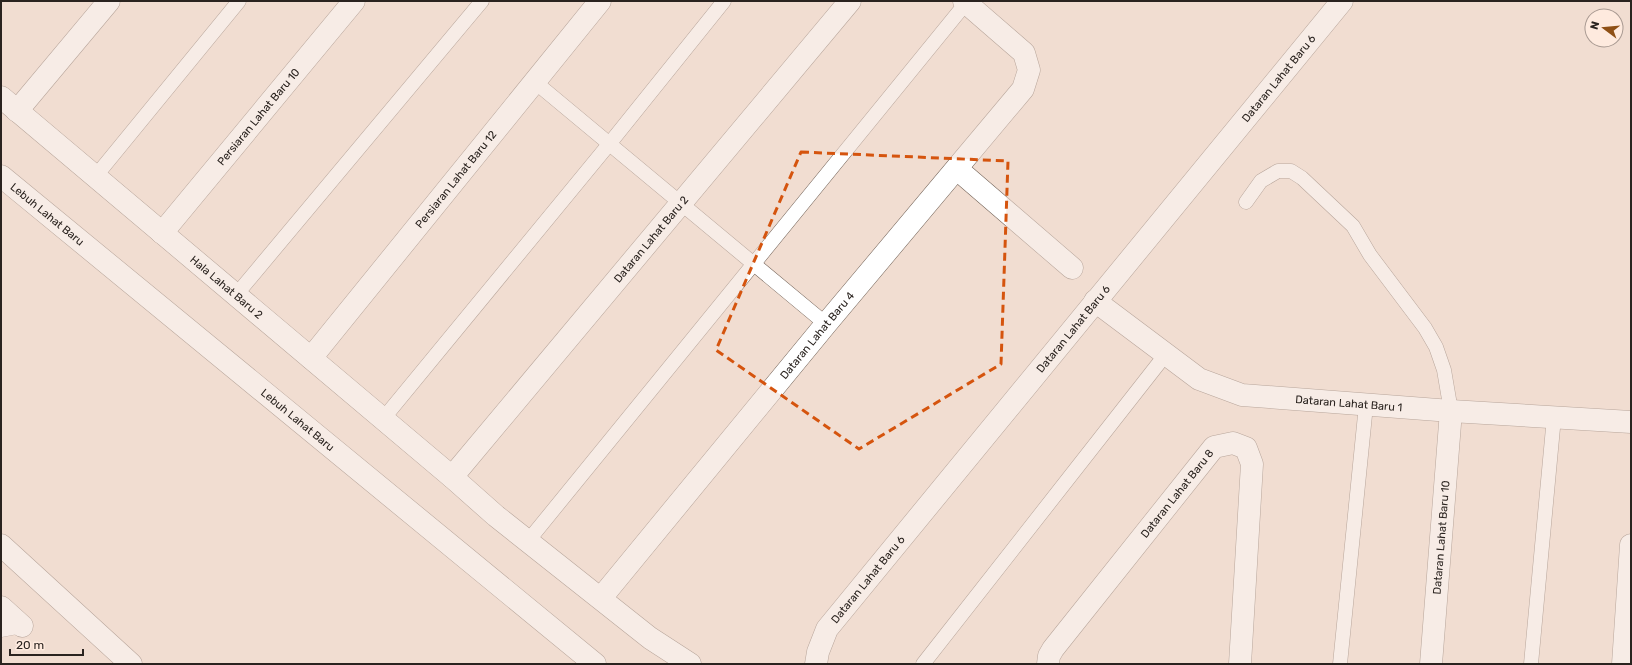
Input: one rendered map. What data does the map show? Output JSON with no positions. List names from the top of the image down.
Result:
{
  "streets": {
    "street": [
      "Dataran Lahat Baru 6",
      "Persiaran Lahat Baru 10",
      "Persiaran Lahat Baru 12",
      "Lebuh Lahat Baru",
      "Dataran Lahat Baru 2",
      "Hala Lahat Baru 2",
      "Dataran Lahat Baru 4",
      "Dataran Lahat Baru 1",
      "Dataran Lahat Baru 8",
      "Dataran Lahat Baru 10"
    ]
  },
  "crossings": [
    ["Dataran Lahat Baru 6", "Dataran Lahat Baru 1"],
    ["Persiaran Lahat Baru 10", "Hala Lahat Baru 2"],
    ["Persiaran Lahat Baru 12", "Hala Lahat Baru 2"],
    ["Dataran Lahat Baru 2", "Hala Lahat Baru 2"],
    ["Hala Lahat Baru 2", "Dataran Lahat Baru 4"],
    ["Dataran Lahat Baru 1", "Dataran Lahat Baru 10"]
  ],
  "scale_bar": "20 m",
  "north": "left"
}
